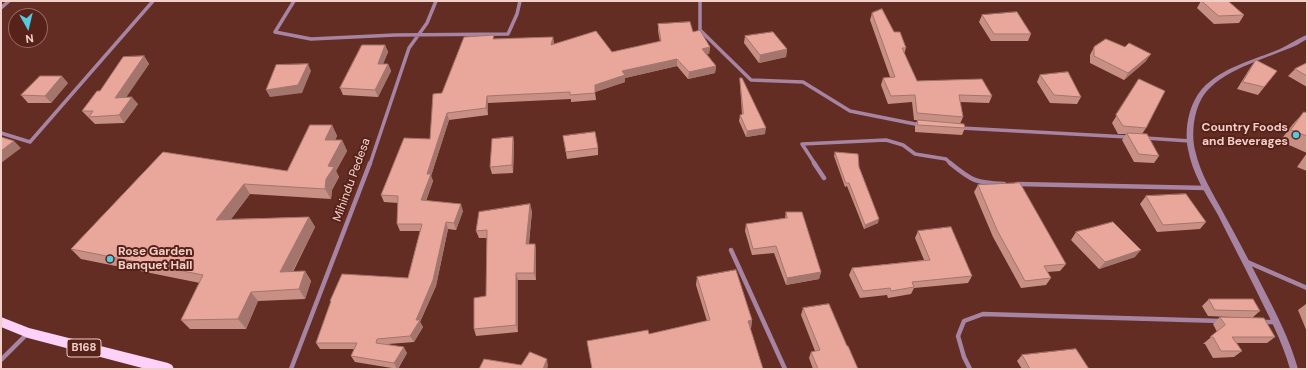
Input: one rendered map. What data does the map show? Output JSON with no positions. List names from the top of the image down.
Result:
{
  "streets": {
    "main road": ["B168"],
    "street": ["Mihindu Pedesa"]
  },
  "places": ["Country Foods and Beverages", "Rose Garden Banquet Hall"],
  "north": "bottom"
}
